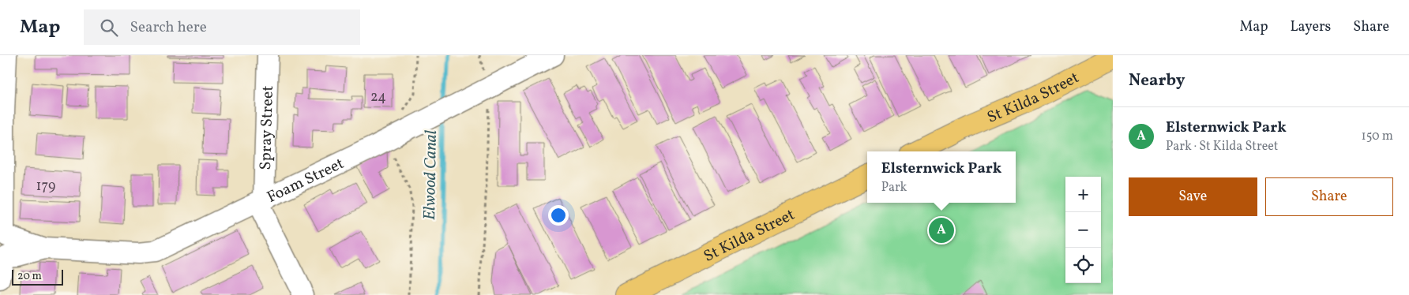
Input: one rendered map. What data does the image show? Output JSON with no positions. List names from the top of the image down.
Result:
{
  "streets": {
    "main road": ["St Kilda Street"],
    "street": ["Spray Street", "Foam Street"]
  },
  "crossings": [
    ["Spray Street", "Foam Street"]
  ],
  "water": ["Elwood Canal"],
  "house_numbers": ["24", "179"],
  "scale_bar": "20 m",
  "page": {
    "header": "Map",
    "search": "Search here",
    "nav": ["Map", "Layers", "Share"],
    "heading": "Nearby",
    "list": [
      {
        "mark": "A",
        "name": "Elsternwick Park",
        "note": "Park · St Kilda Street",
        "value": "150 m"
      }
    ],
    "popup": ["Elsternwick Park", "Park"],
    "buttons": ["Save", "Share"],
    "map_buttons": ["+", "−"],
    "pins": "A",
    "scale": "20 m"
  }
}
